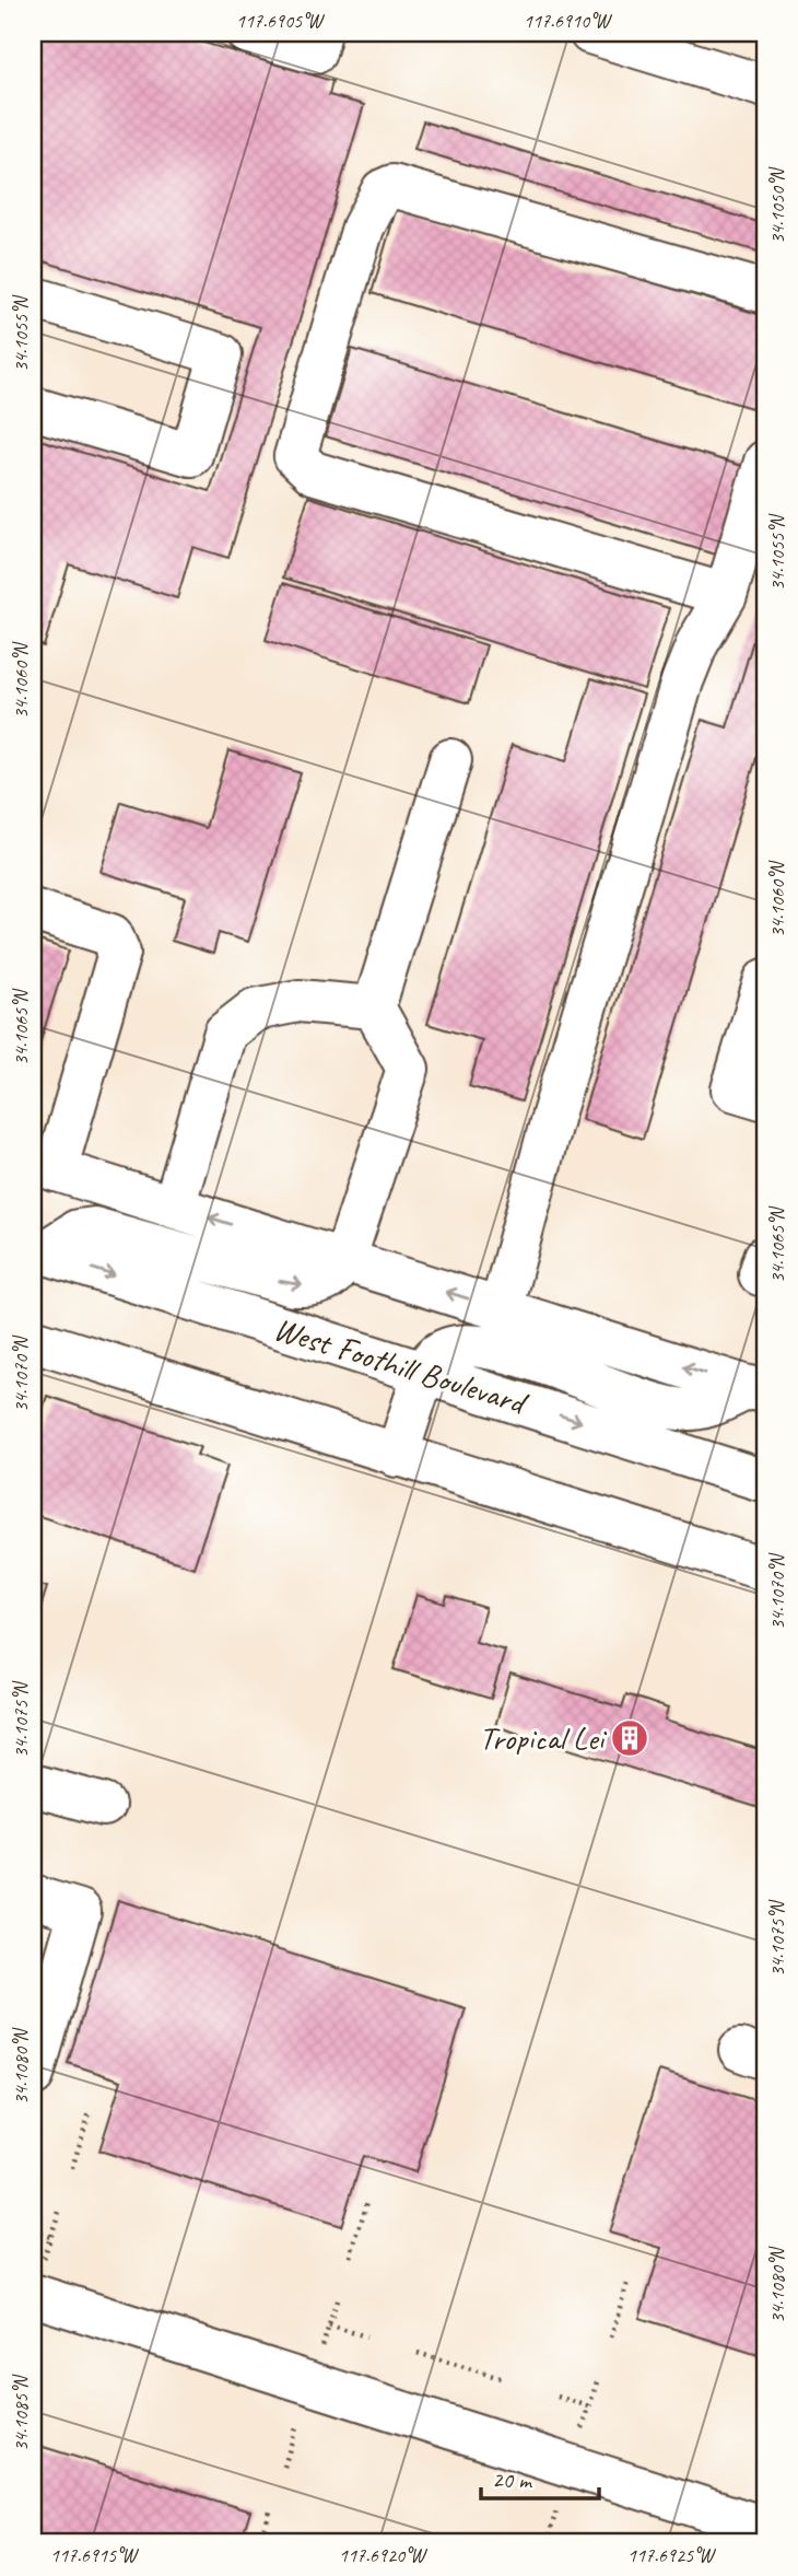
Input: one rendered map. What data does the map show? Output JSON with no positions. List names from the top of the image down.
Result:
{
  "streets": {
    "main road": ["West Foothill Boulevard"]
  },
  "places": {
    "building": ["Tropical Lei"]
  },
  "scale_bar": "20 m",
  "coordinates": [
    "117.6905°W",
    "117.6910°W",
    "34.1050°N",
    "34.1055°N",
    "34.1060°N",
    "34.1065°N",
    "34.1070°N",
    "34.1075°N",
    "34.1080°N",
    "34.1085°N",
    "117.6915°W",
    "117.6920°W",
    "117.6925°W"
  ]
}
